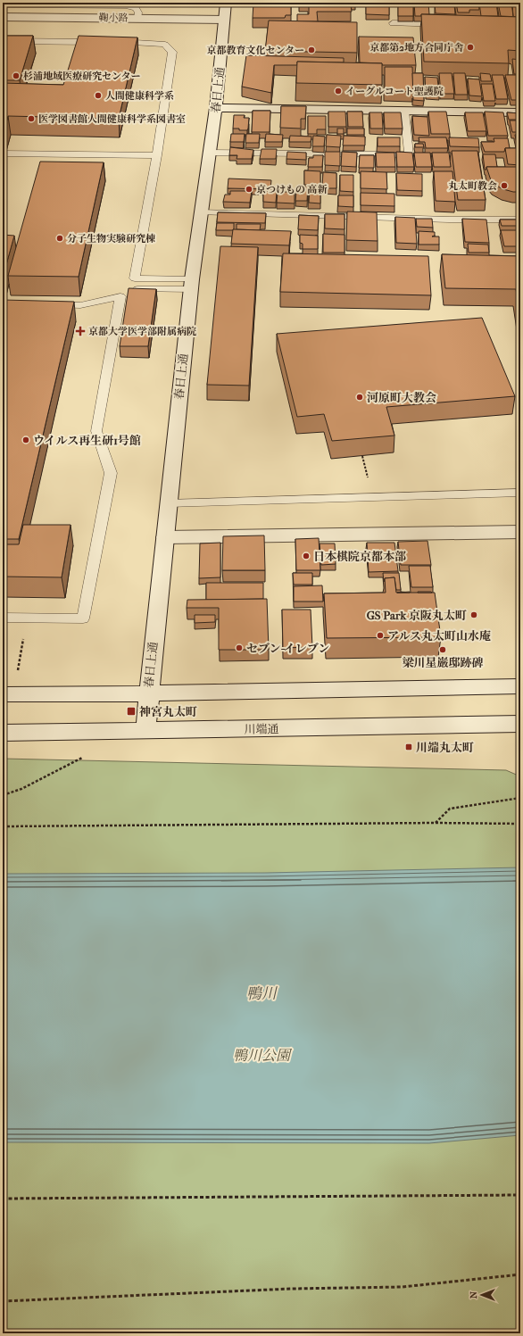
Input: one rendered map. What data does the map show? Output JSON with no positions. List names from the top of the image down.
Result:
{
  "streets": {
    "street": ["鞠小路", "春日上通", "川端通"]
  },
  "crossings": [
    ["鞠小路", "春日上通"],
    ["春日上通", "川端通"]
  ],
  "water": ["鴨川"],
  "parks": ["鴨川公園"],
  "places": {
    "other": [
      "京都第2地方合同庁舎",
      "京都教育文化センター",
      "杉浦地域医療研究センター",
      "イーグルコート聖護院",
      "人間健康科学系",
      "医学図書館人間健康科学系図書室",
      "丸太町教会",
      "京つけもの 高新",
      "分子生物実験研究棟",
      "河原町大教会",
      "ウイルス再生研1号館",
      "日本棋院京都本部",
      "GS Park 京阪丸太町",
      "アルス丸太町山水庵",
      "セブン-イレブン",
      "梁川星巌邸跡碑"
    ],
    "health": ["京都大学医学部附属病院"],
    "transit": ["神宮丸太町", "川端丸太町"]
  },
  "north": "left"
}
